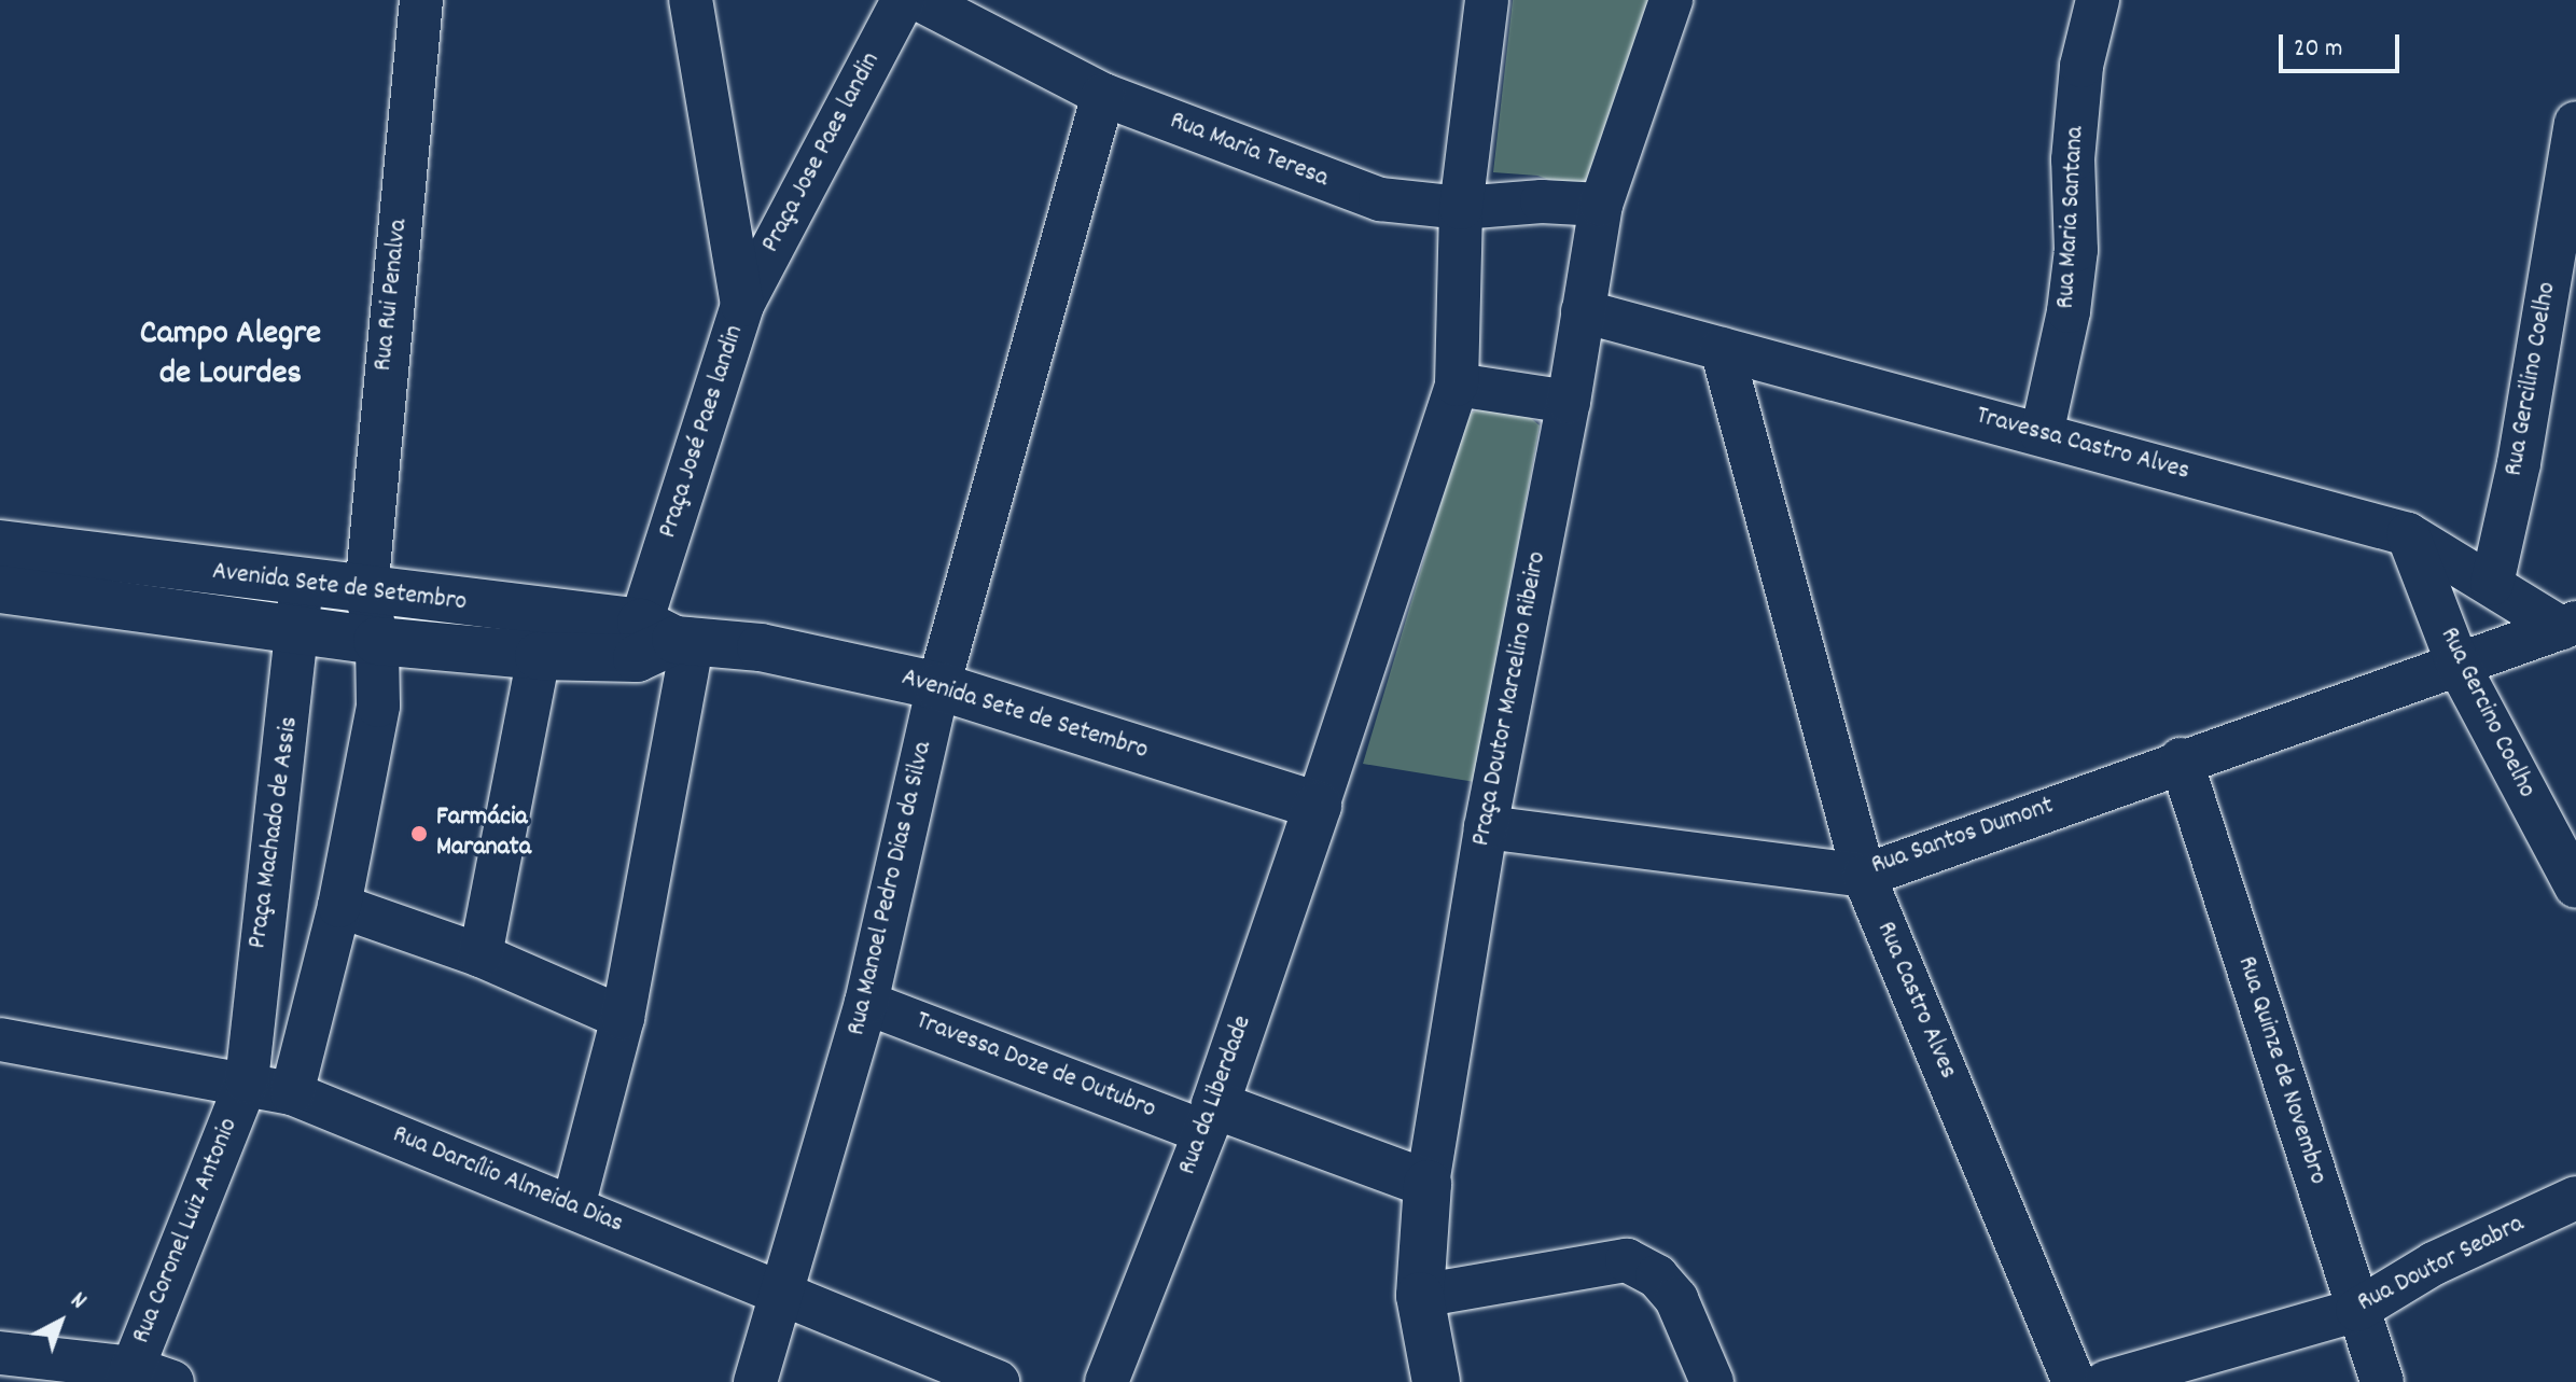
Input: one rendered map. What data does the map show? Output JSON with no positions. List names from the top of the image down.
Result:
{
  "streets": {
    "main road": ["Avenida Sete de Setembro", "Rua da Liberdade"],
    "street": [
      "Rua Maria Teresa",
      "Praça Jose Paes landin",
      "Rua Maria Santana",
      "Rua Rui Penalva",
      "Rua Gercilino Coelho",
      "Praça José Paes landin",
      "Travessa Castro Alves",
      "Praça Doutor Marcelino Ribeiro",
      "Rua Gercino Coelho",
      "Praça Machado de Assis",
      "Rua Santos Dumont",
      "Rua Manoel Pedro Dias da Silva",
      "Rua Castro Alves",
      "Travessa Doze de Outubro",
      "Rua Quinze de Novembro",
      "Rua Darcílio Almeida Dias",
      "Rua Coronel Luiz Antonio",
      "Rua Doutor Seabra"
    ]
  },
  "crossings": [
    ["Rua Maria Teresa", "Praça Doutor Marcelino Ribeiro"],
    ["Rua Maria Teresa", "Rua Manoel Pedro Dias da Silva"],
    ["Praça Jose Paes landin", "Praça José Paes landin"],
    ["Rua Maria Santana", "Travessa Castro Alves"],
    ["Rua Rui Penalva", "Avenida Sete de Setembro"],
    ["Rua Gercilino Coelho", "Travessa Castro Alves"],
    ["Praça José Paes landin", "Avenida Sete de Setembro"],
    ["Travessa Castro Alves", "Praça Doutor Marcelino Ribeiro"],
    ["Travessa Castro Alves", "Rua Gercino Coelho"],
    ["Travessa Castro Alves", "Rua Santos Dumont"],
    ["Avenida Sete de Setembro", "Praça Machado de Assis"],
    ["Avenida Sete de Setembro", "Rua Manoel Pedro Dias da Silva"],
    ["Avenida Sete de Setembro", "Rua da Liberdade"],
    ["Rua Gercino Coelho", "Rua Santos Dumont"],
    ["Praça Machado de Assis", "Rua Darcílio Almeida Dias"],
    ["Praça Machado de Assis", "Rua Coronel Luiz Antonio"],
    ["Rua Santos Dumont", "Rua Castro Alves"],
    ["Rua Santos Dumont", "Rua Quinze de Novembro"],
    ["Rua Manoel Pedro Dias da Silva", "Travessa Doze de Outubro"],
    ["Rua Manoel Pedro Dias da Silva", "Rua Darcílio Almeida Dias"],
    ["Travessa Doze de Outubro", "Rua da Liberdade"],
    ["Rua Quinze de Novembro", "Rua Doutor Seabra"],
    ["Rua Darcílio Almeida Dias", "Rua Coronel Luiz Antonio"]
  ],
  "districts": ["Campo Alegre de Lourdes"],
  "places": ["Farmácia Maranata"],
  "scale_bar": "20 m",
  "north": "top right"
}
